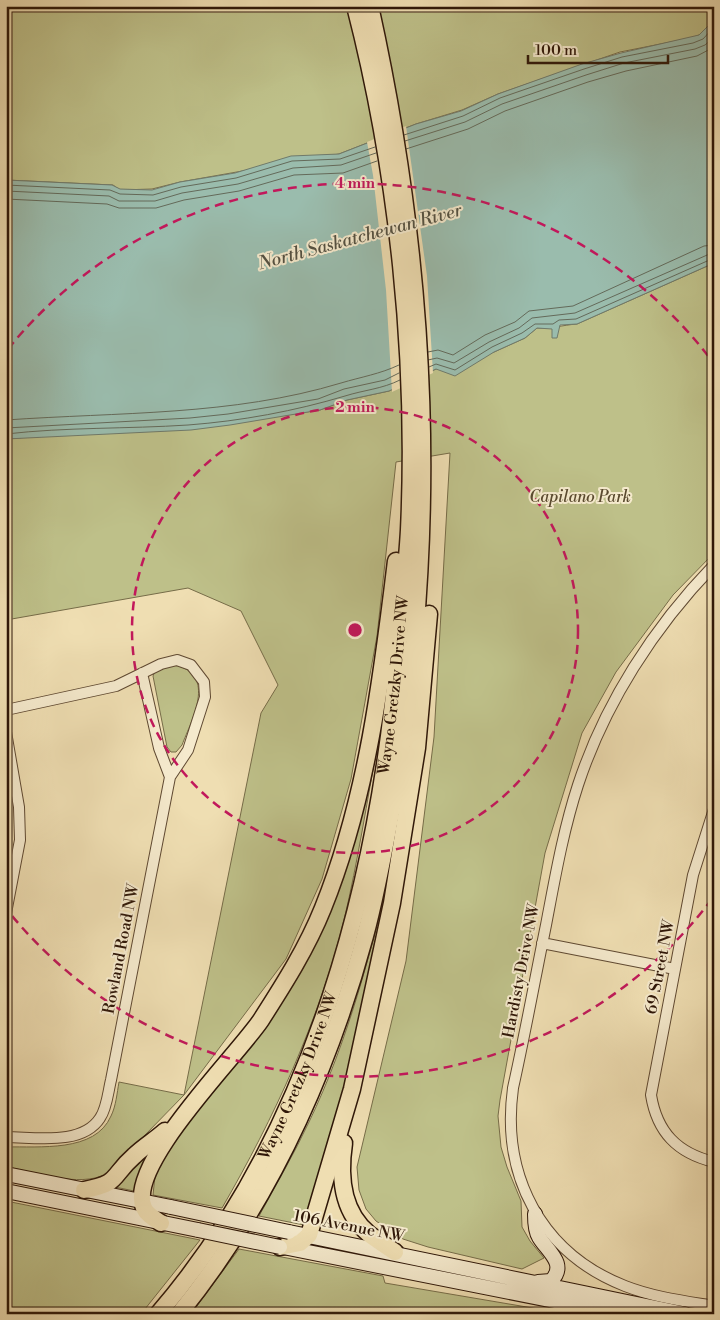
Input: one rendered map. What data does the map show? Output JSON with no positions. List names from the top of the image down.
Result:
{
  "streets": {
    "main road": ["Wayne Gretzky Drive NW", "106 Avenue NW"],
    "street": ["Rowland Road NW", "69 Street NW", "Hardisty Drive NW"]
  },
  "water": ["North Saskatchewan River"],
  "parks": ["Capilano Park"],
  "scale_bar": "100 m",
  "rings": ["4 min", "2 min"]
}
